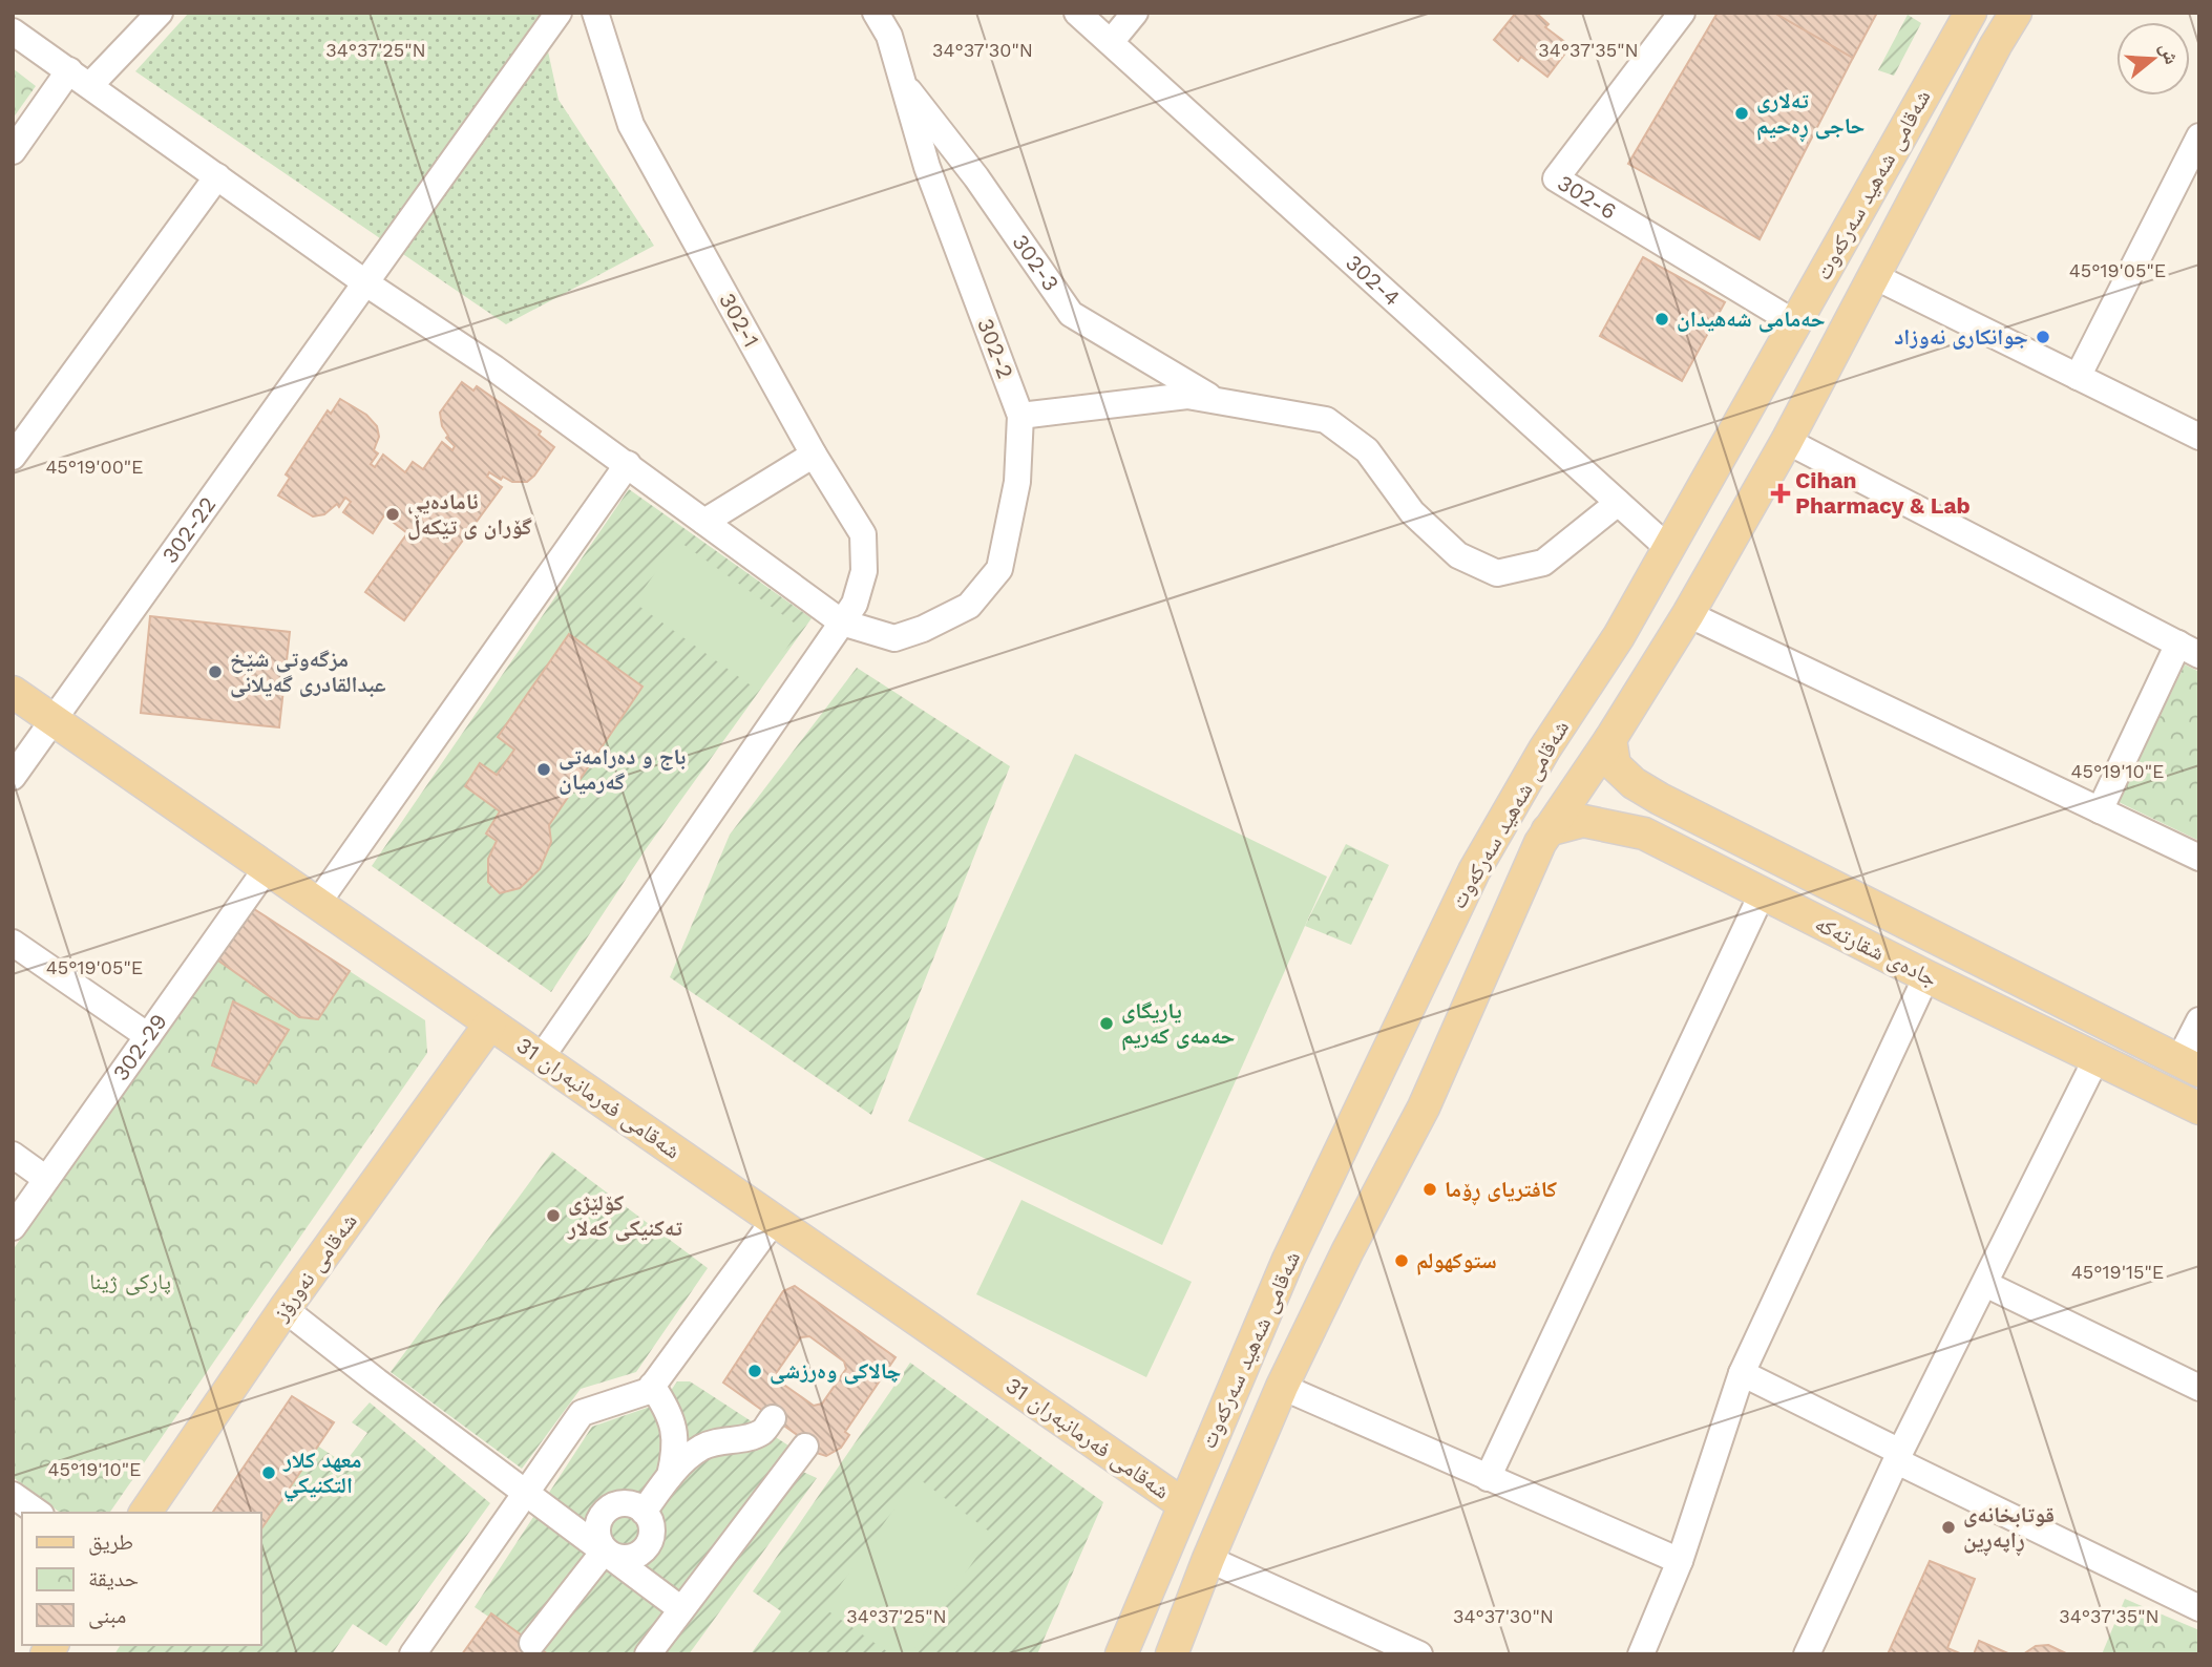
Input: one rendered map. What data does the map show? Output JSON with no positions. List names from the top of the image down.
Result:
{
  "streets": {
    "main road": [
      "شەقامی شەهید سەرکەوت",
      "جادەی شقارتەکە",
      "شەقامی فەرمانبەران 31",
      "شەقامی نەورۆز"
    ],
    "street": [
      "302-6",
      "302-3",
      "302-4",
      "302-1",
      "302-2",
      "302-22",
      "302-29"
    ]
  },
  "crossings": [
    ["شەقامی شەهید سەرکەوت", "302-6"],
    ["شەقامی شەهید سەرکەوت", "302-4"],
    ["شەقامی شەهید سەرکەوت", "جادەی شقارتەکە"],
    ["شەقامی شەهید سەرکەوت", "شەقامی فەرمانبەران 31"],
    ["302-3", "302-2"],
    ["302-1", "302-2"],
    ["302-1", "شەقامی فەرمانبەران 31"],
    ["302-22", "شەقامی فەرمانبەران 31"],
    ["302-29", "شەقامی فەرمانبەران 31"],
    ["شەقامی فەرمانبەران 31", "شەقامی نەورۆز"]
  ],
  "parks": ["پارکی ژینا"],
  "places": {
    "other": [
      "تەلاری حاجی ڕەحیم",
      "حەمامی شەهیدان",
      "جوانکاری نەوزاد",
      "ئامادەیی گۆران ی تێکەڵ",
      "مزگەوتی شێخ عبدالقادری گەیلانی",
      "باج و دەرامەتی گەرمیان",
      "یاریگای ‌حەمەی کەریم",
      "کافتریای ڕۆما",
      "کۆلێژی تەکنیکی کەلار",
      "ستوكهولم",
      "چالاکی وەرزشی",
      "معهد كلار التكنيكي",
      "قوتابخانەی ڕاپەڕین"
    ],
    "health": ["Cihan Pharmacy & Lab"]
  },
  "legend": ["طريق", "حديقة", "مبنى"],
  "north": "right",
  "coordinates": [
    "34°37'25\"N",
    "34°37'30\"N",
    "34°37'35\"N",
    "45°19'05\"E",
    "45°19'00\"E",
    "45°19'10\"E",
    "45°19'15\"E"
  ]
}
